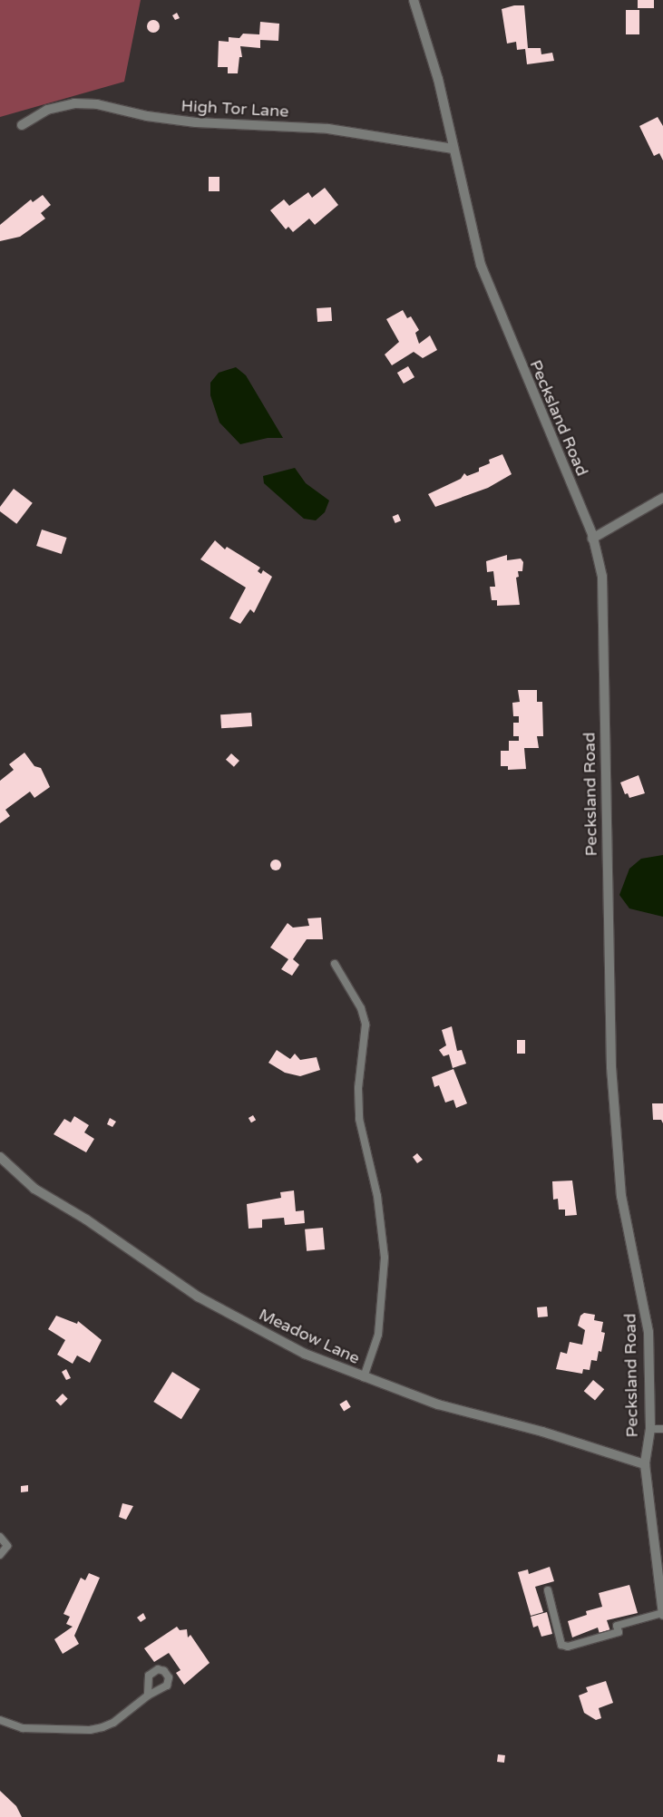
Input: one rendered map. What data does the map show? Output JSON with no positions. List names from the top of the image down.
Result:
{
  "streets": {
    "street": ["High Tor Lane", "Pecksland Road", "Meadow Lane"]
  },
  "crossings": [
    ["High Tor Lane", "Pecksland Road"],
    ["Pecksland Road", "Meadow Lane"]
  ]
}
